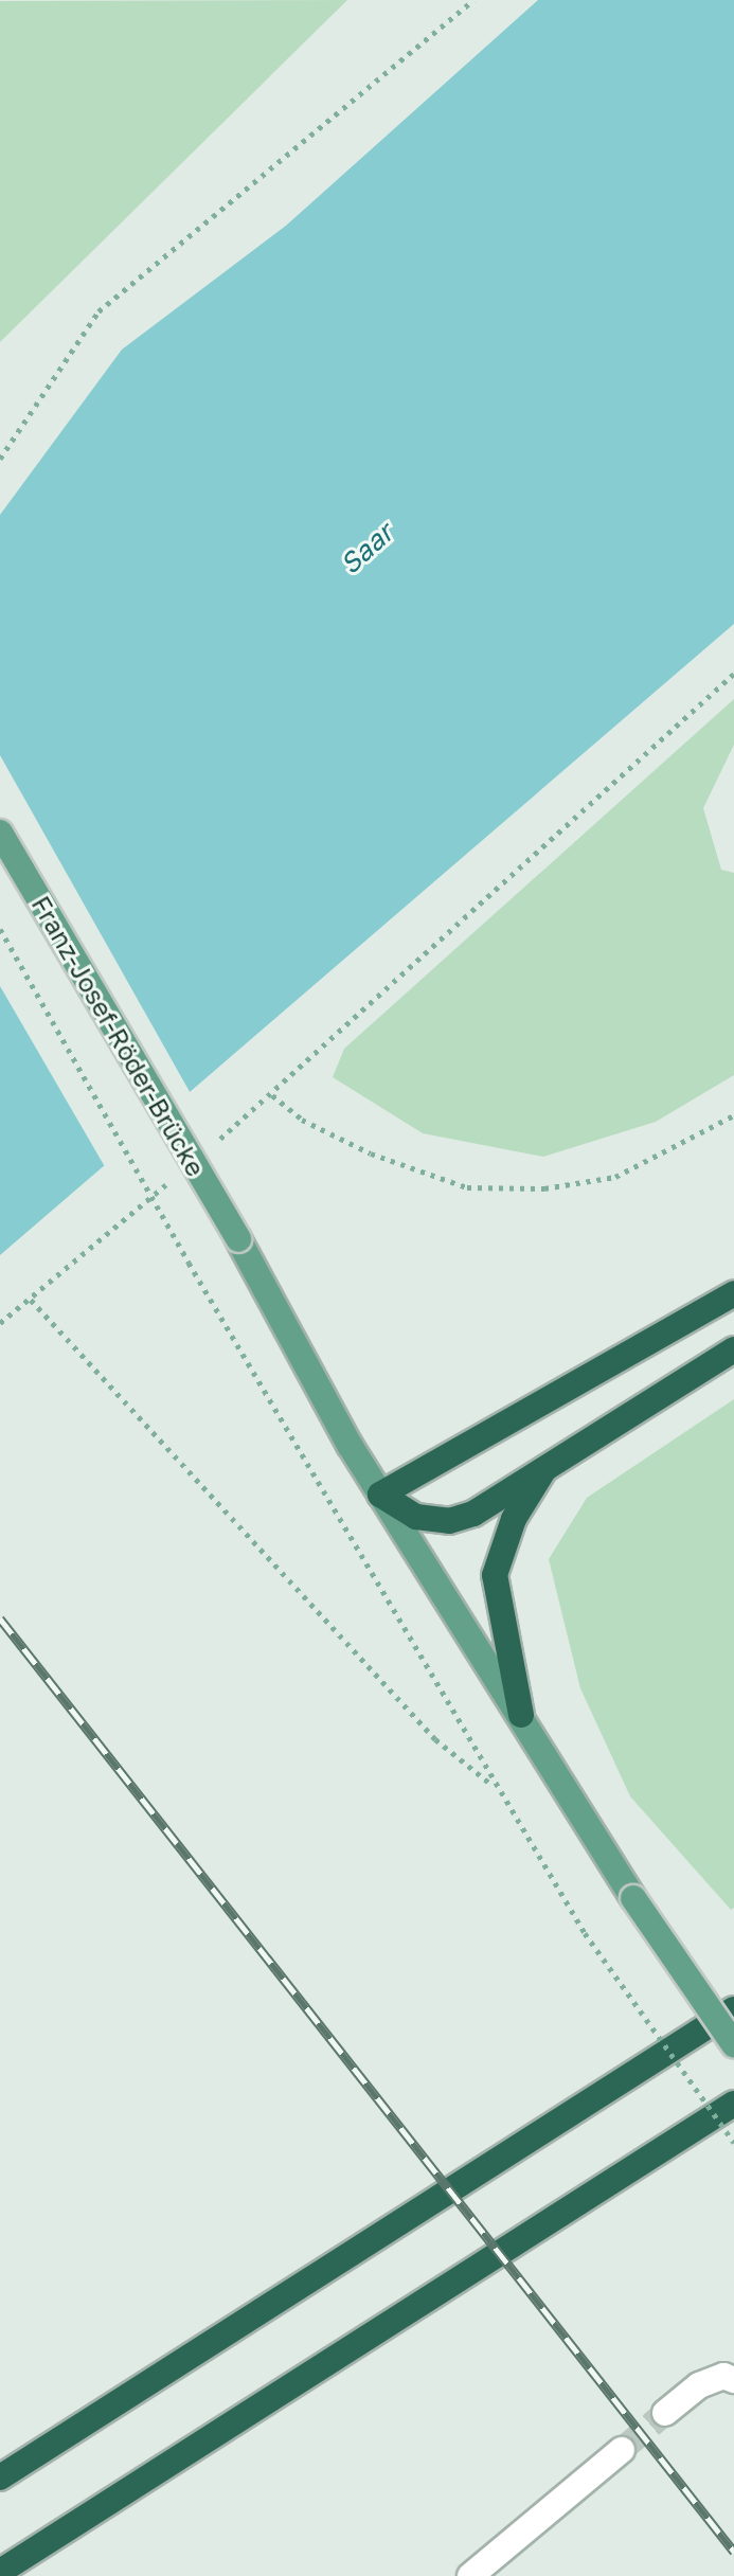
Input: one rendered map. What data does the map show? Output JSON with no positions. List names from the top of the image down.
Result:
{
  "streets": {
    "main road": ["Franz-Josef-Röder-Brücke"]
  },
  "water": ["Saar"]
}
